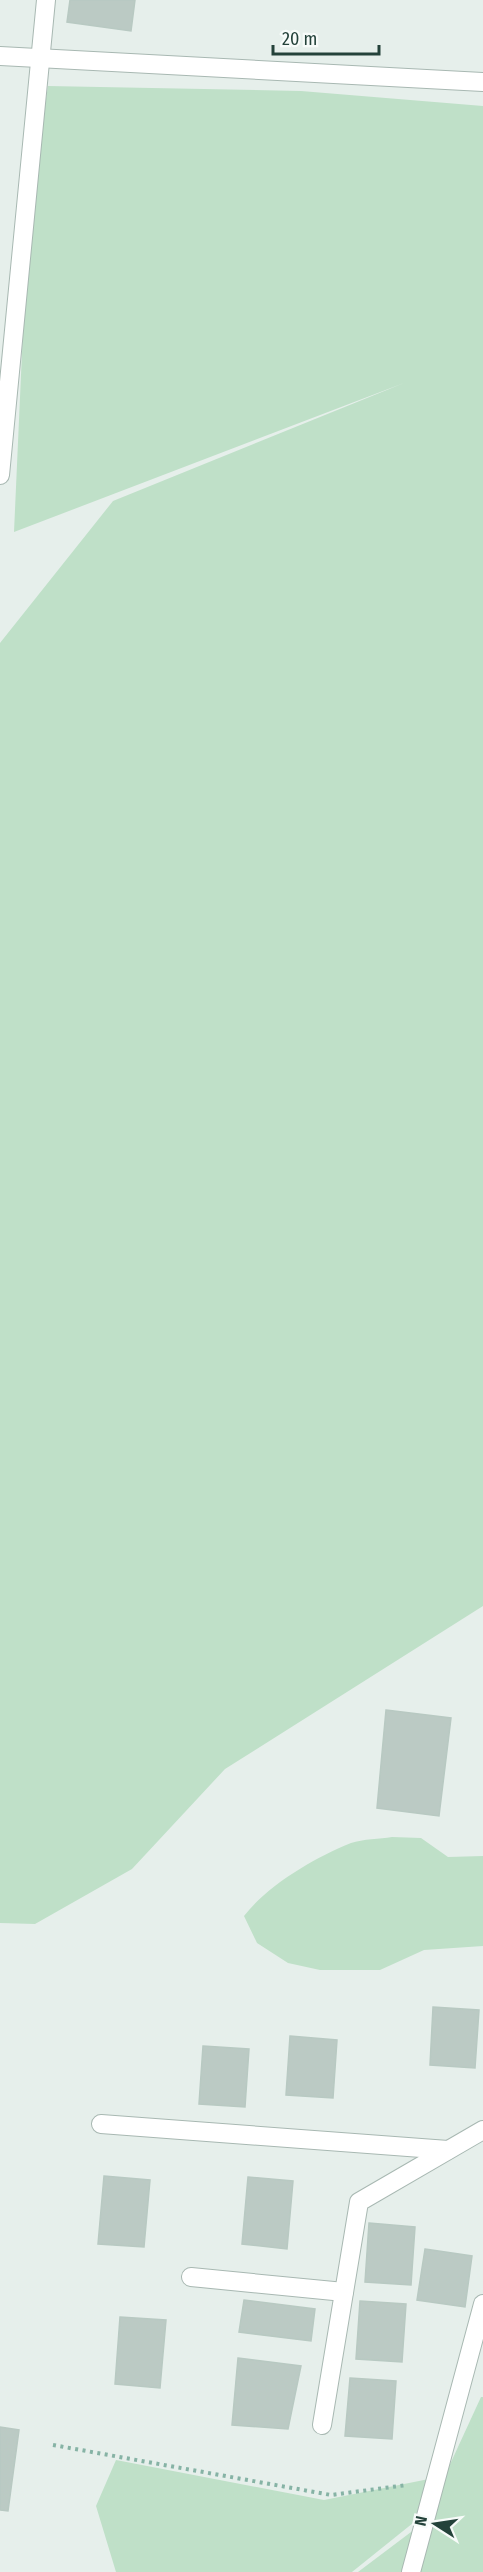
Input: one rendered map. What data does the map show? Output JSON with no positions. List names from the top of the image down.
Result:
{
  "scale_bar": "20 m",
  "north": "left"
}
